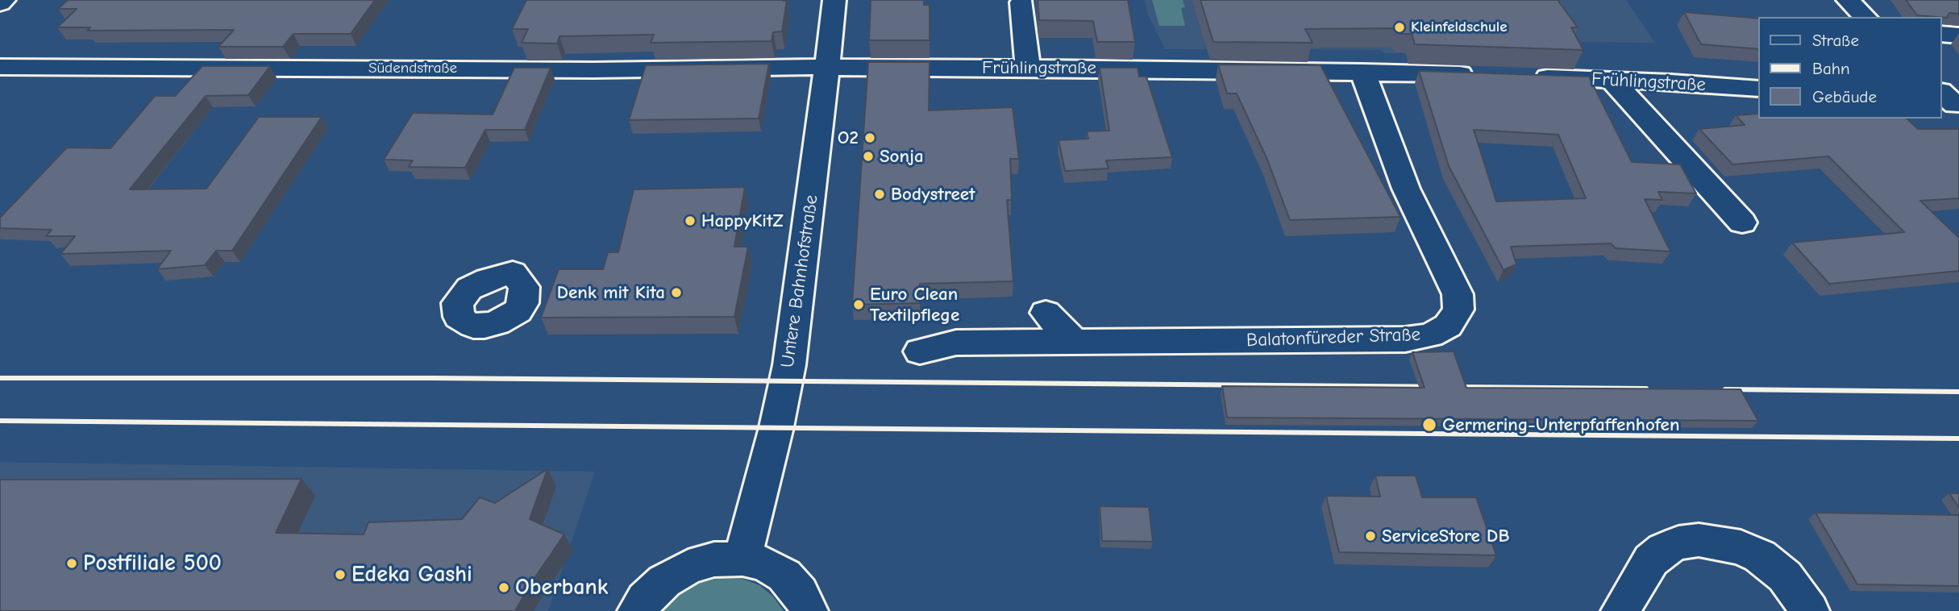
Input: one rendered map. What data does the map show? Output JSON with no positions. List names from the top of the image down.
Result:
{
  "streets": {
    "street": [
      "Frühlingstraße",
      "Südendstraße",
      "Untere Bahnhofstraße",
      "Balatonfüreder Straße"
    ]
  },
  "crossings": [
    ["Frühlingstraße", "Südendstraße"],
    ["Frühlingstraße", "Untere Bahnhofstraße"],
    ["Frühlingstraße", "Balatonfüreder Straße"],
    ["Südendstraße", "Untere Bahnhofstraße"]
  ],
  "places": [
    "Kleinfeldschule",
    "O2",
    "Sonja",
    "Bodystreet",
    "HappyKitZ",
    "Denk mit Kita",
    "Euro Clean Textilpflege",
    "Germering-Unterpfaffenhofen",
    "ServiceStore DB",
    "Postfiliale 500",
    "Edeka Gashi",
    "Oberbank"
  ],
  "legend": ["Straße", "Bahn", "Gebäude"]
}
